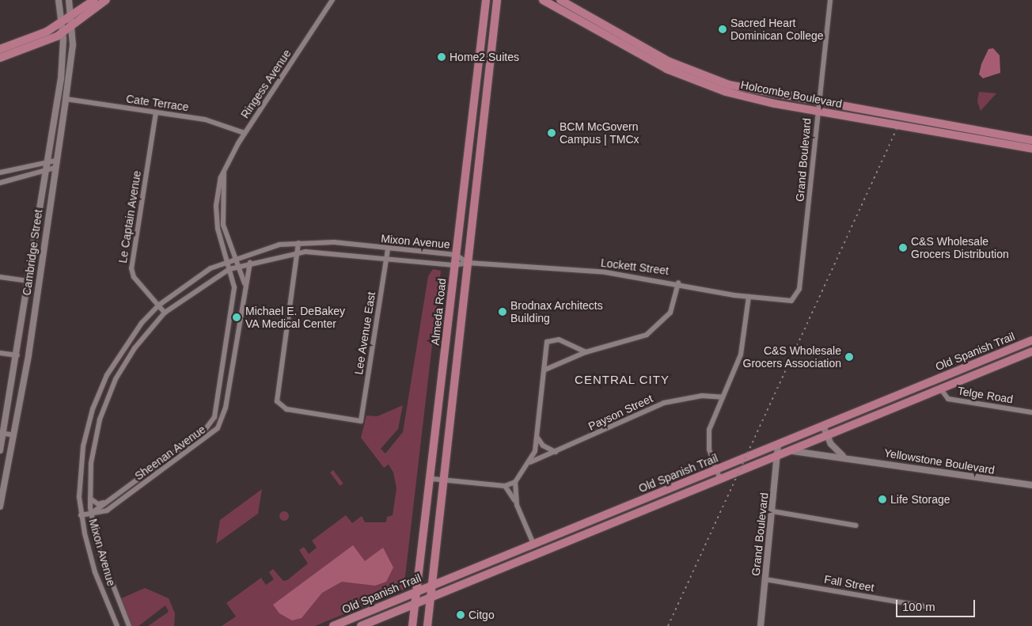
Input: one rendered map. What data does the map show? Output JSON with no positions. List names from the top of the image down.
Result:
{
  "streets": {
    "main road": ["Holcombe Boulevard", "Almeda Road", "Old Spanish Trail"],
    "street": [
      "Ringess Avenue",
      "Cate Terrace",
      "Grand Boulevard",
      "Le Captain Avenue",
      "Mixon Avenue",
      "Cambridge Street",
      "Lockett Street",
      "Lee Avenue East",
      "Telge Road",
      "Payson Street",
      "Sheenan Avenue",
      "Yellowstone Boulevard",
      "Fall Street"
    ]
  },
  "crossings": [
    ["Ringess Avenue", "Cate Terrace"],
    ["Ringess Avenue", "Mixon Avenue"],
    ["Ringess Avenue", "Sheenan Avenue"],
    ["Holcombe Boulevard", "Grand Boulevard"],
    ["Cate Terrace", "Le Captain Avenue"],
    ["Cate Terrace", "Cambridge Street"],
    ["Grand Boulevard", "Lockett Street"],
    ["Grand Boulevard", "Old Spanish Trail"],
    ["Grand Boulevard", "Fall Street"],
    ["Le Captain Avenue", "Mixon Avenue"],
    ["Mixon Avenue", "Lockett Street"],
    ["Mixon Avenue", "Almeda Road"],
    ["Mixon Avenue", "Lee Avenue East"],
    ["Mixon Avenue", "Sheenan Avenue"],
    ["Almeda Road", "Old Spanish Trail"],
    ["Old Spanish Trail", "Telge Road"],
    ["Old Spanish Trail", "Yellowstone Boulevard"]
  ],
  "districts": ["CENTRAL CITY"],
  "places": [
    "Sacred Heart Dominican College",
    "Home2 Suites",
    "BCM McGovern Campus | TMCx",
    "C&S Wholesale Grocers Distribution",
    "Brodnax Architects Building",
    "Michael E. DeBakey VA Medical Center",
    "C&S Wholesale Grocers Association",
    "Life Storage",
    "Citgo"
  ],
  "scale_bar": "100 m"
}
